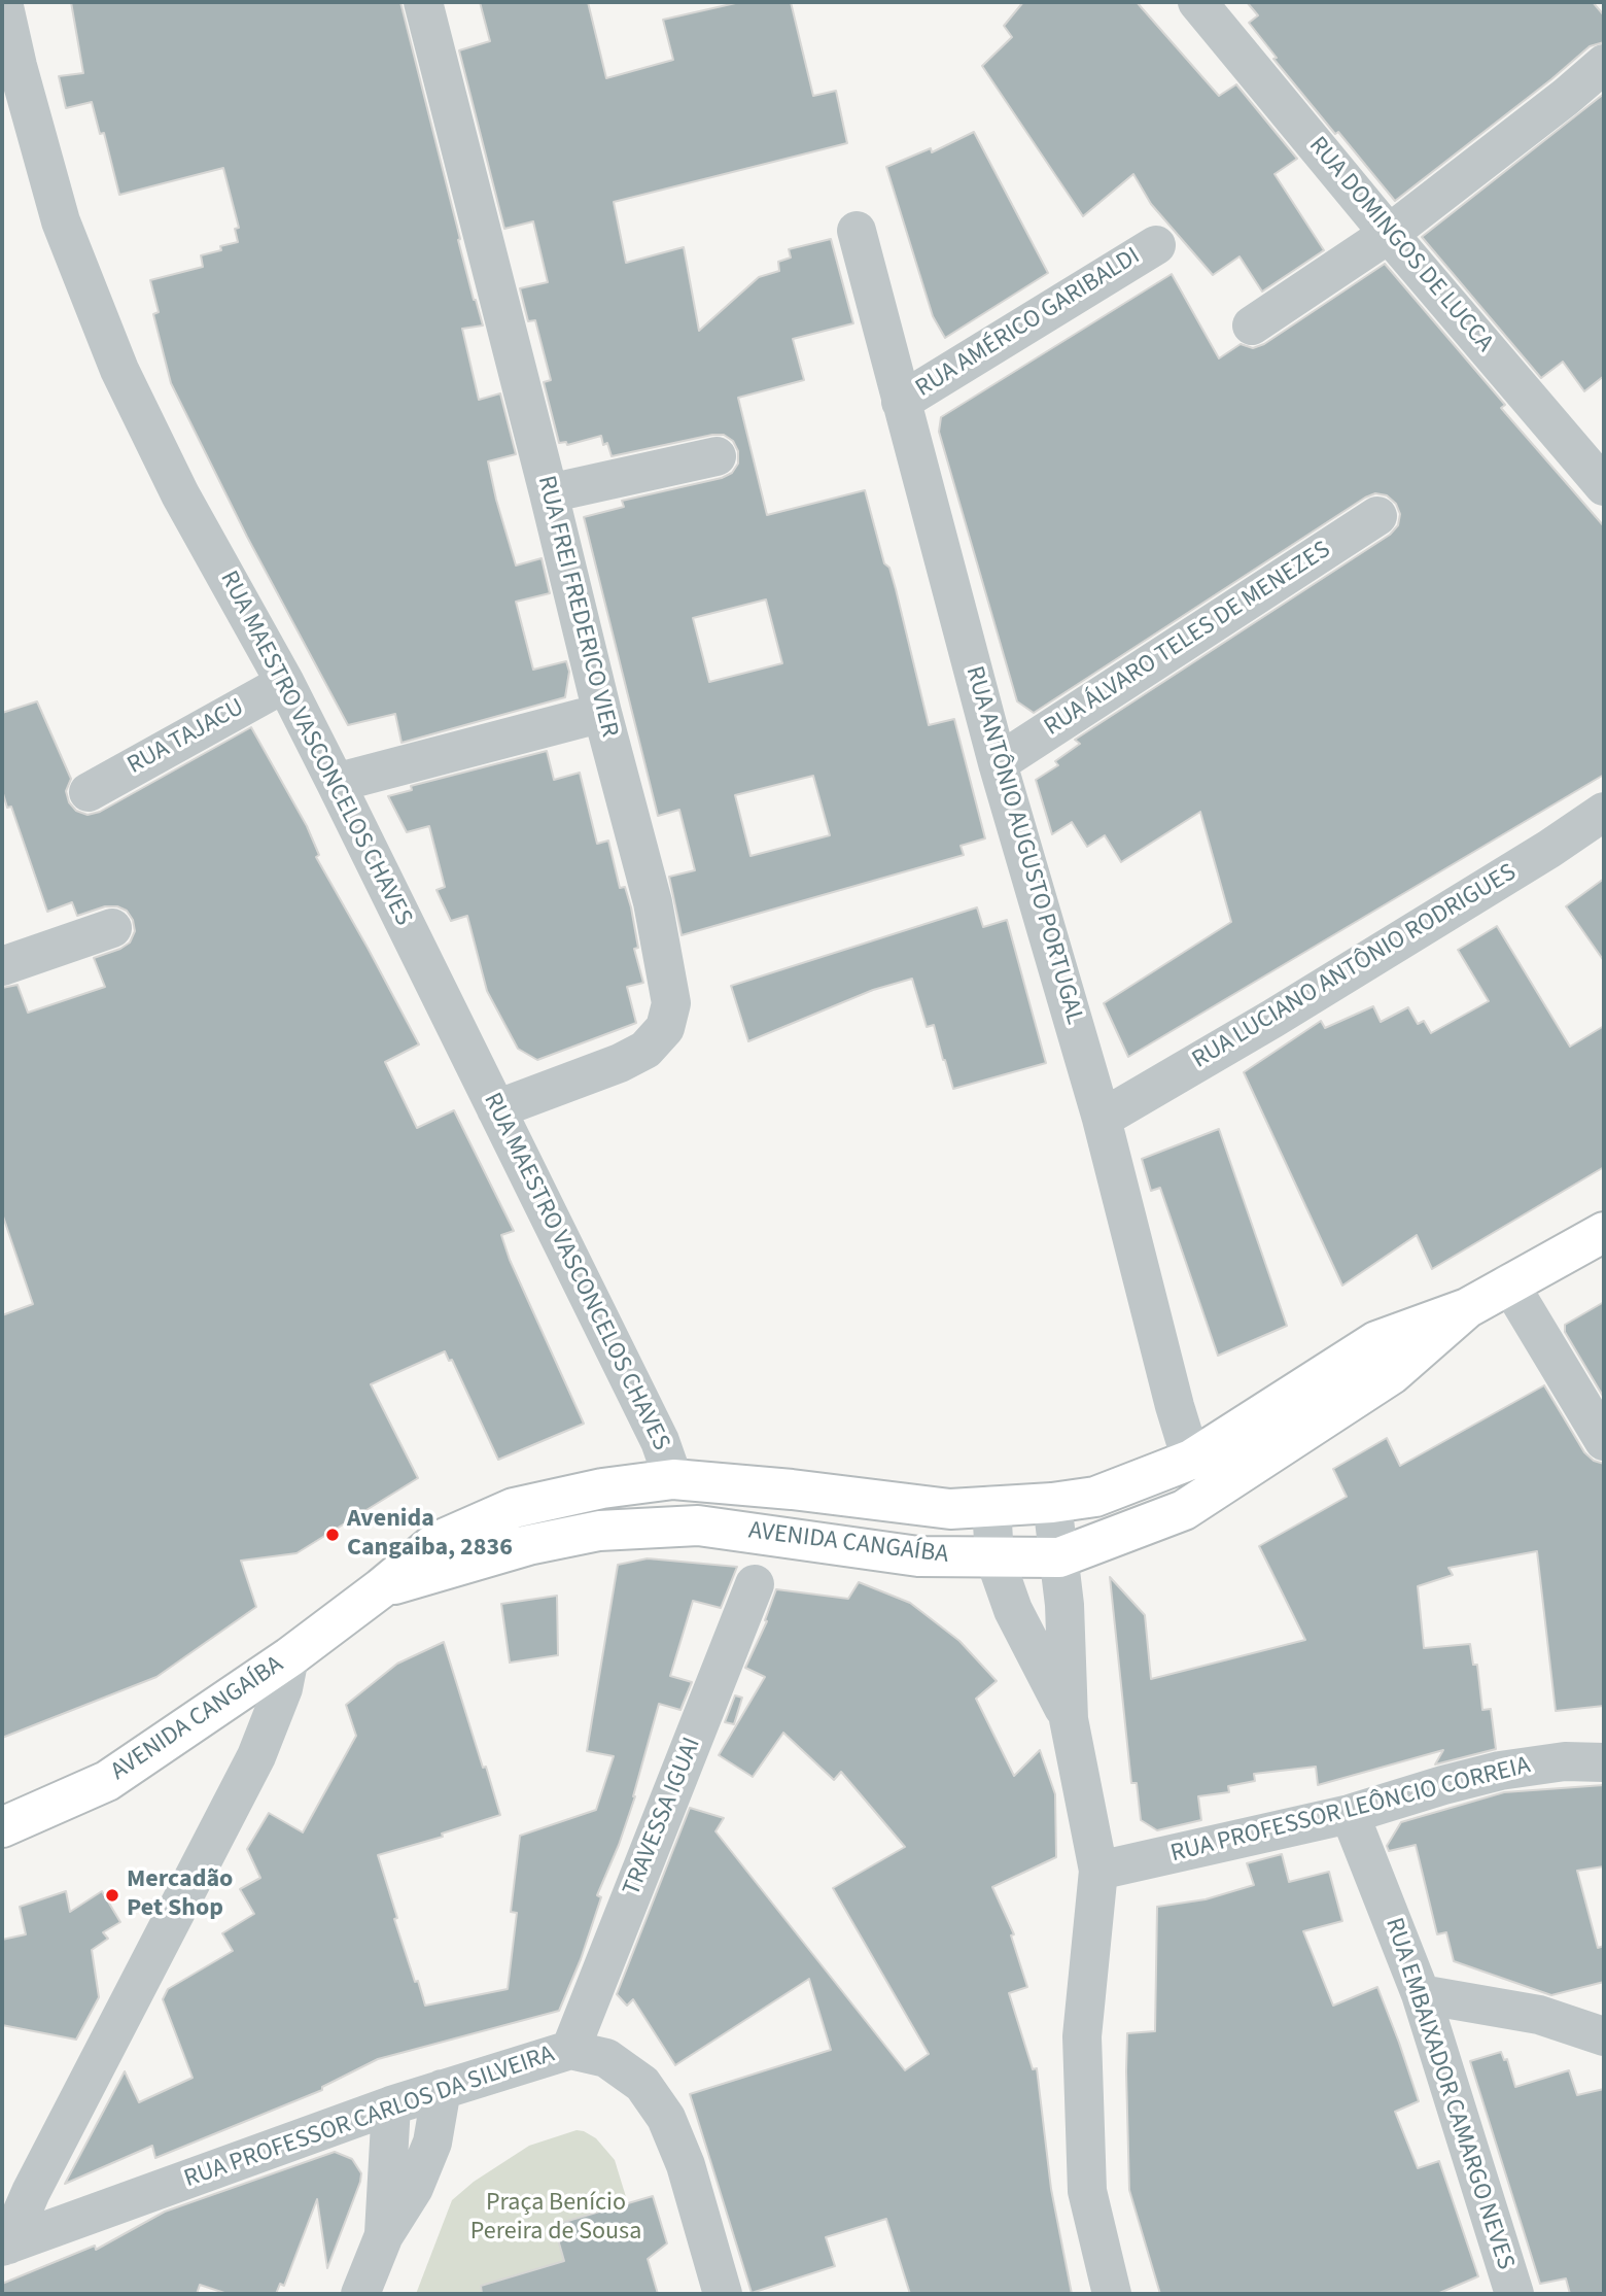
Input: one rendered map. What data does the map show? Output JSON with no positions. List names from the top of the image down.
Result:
{
  "streets": {
    "main road": ["AVENIDA CANGAÍBA"],
    "street": [
      "RUA DOMINGOS DE LUCCA",
      "RUA AMÉRICO GARIBALDI",
      "RUA FREI FREDERICO VIER",
      "RUA ÁLVARO TELES DE MENEZES",
      "RUA TAJACU",
      "RUA MAESTRO VASCONCELOS CHAVES",
      "RUA ANTÔNIO AUGUSTO PORTUGAL",
      "RUA LUCIANO ANTÔNIO RODRIGUES",
      "RUA PROFESSOR LEÔNCIO CORREIA",
      "TRAVESSA IGUAI",
      "RUA EMBAIXADOR CAMARGO NEVES",
      "RUA PROFESSOR CARLOS DA SILVEIRA"
    ]
  },
  "crossings": [
    ["RUA AMÉRICO GARIBALDI", "RUA ANTÔNIO AUGUSTO PORTUGAL"],
    ["RUA FREI FREDERICO VIER", "RUA MAESTRO VASCONCELOS CHAVES"],
    ["RUA ÁLVARO TELES DE MENEZES", "RUA ANTÔNIO AUGUSTO PORTUGAL"],
    ["RUA TAJACU", "RUA MAESTRO VASCONCELOS CHAVES"],
    ["RUA MAESTRO VASCONCELOS CHAVES", "AVENIDA CANGAÍBA"],
    ["RUA ANTÔNIO AUGUSTO PORTUGAL", "RUA LUCIANO ANTÔNIO RODRIGUES"],
    ["RUA ANTÔNIO AUGUSTO PORTUGAL", "AVENIDA CANGAÍBA"],
    ["RUA PROFESSOR LEÔNCIO CORREIA", "RUA EMBAIXADOR CAMARGO NEVES"],
    ["TRAVESSA IGUAI", "RUA PROFESSOR CARLOS DA SILVEIRA"]
  ],
  "parks": ["Praça Benício Pereira de Sousa"],
  "places": ["Avenida Cangaiba, 2836", "Mercadão Pet Shop"]
}
